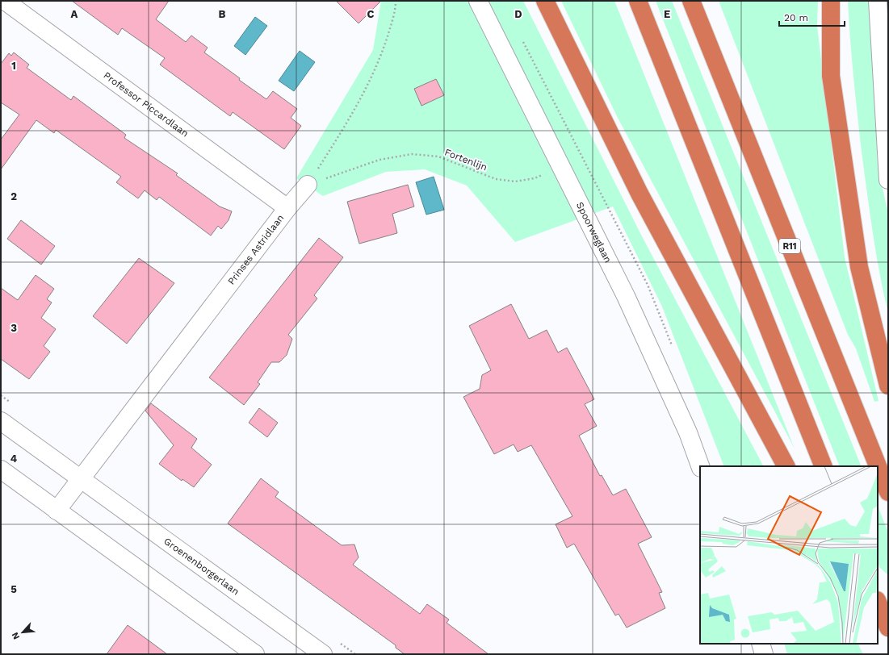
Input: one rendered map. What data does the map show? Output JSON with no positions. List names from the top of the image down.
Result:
{
  "streets": {
    "highway": ["R11"],
    "street": [
      "Professor Piccardlaan",
      "Spoorweglaan",
      "Prinses Astridlaan",
      "Groenenborgerlaan"
    ],
    "path": ["Fortenlijn"]
  },
  "crossings": [
    ["Professor Piccardlaan", "Prinses Astridlaan"],
    ["Fortenlijn", "Spoorweglaan"],
    ["Fortenlijn", "Prinses Astridlaan"],
    ["Prinses Astridlaan", "Groenenborgerlaan"]
  ],
  "scale_bar": "20 m",
  "north": "bottom left",
  "grid": {
    "columns": [
      "A",
      "B",
      "C",
      "D",
      "E"
    ],
    "rows": [
      "1",
      "2",
      "3",
      "4",
      "5"
    ]
  }
}
